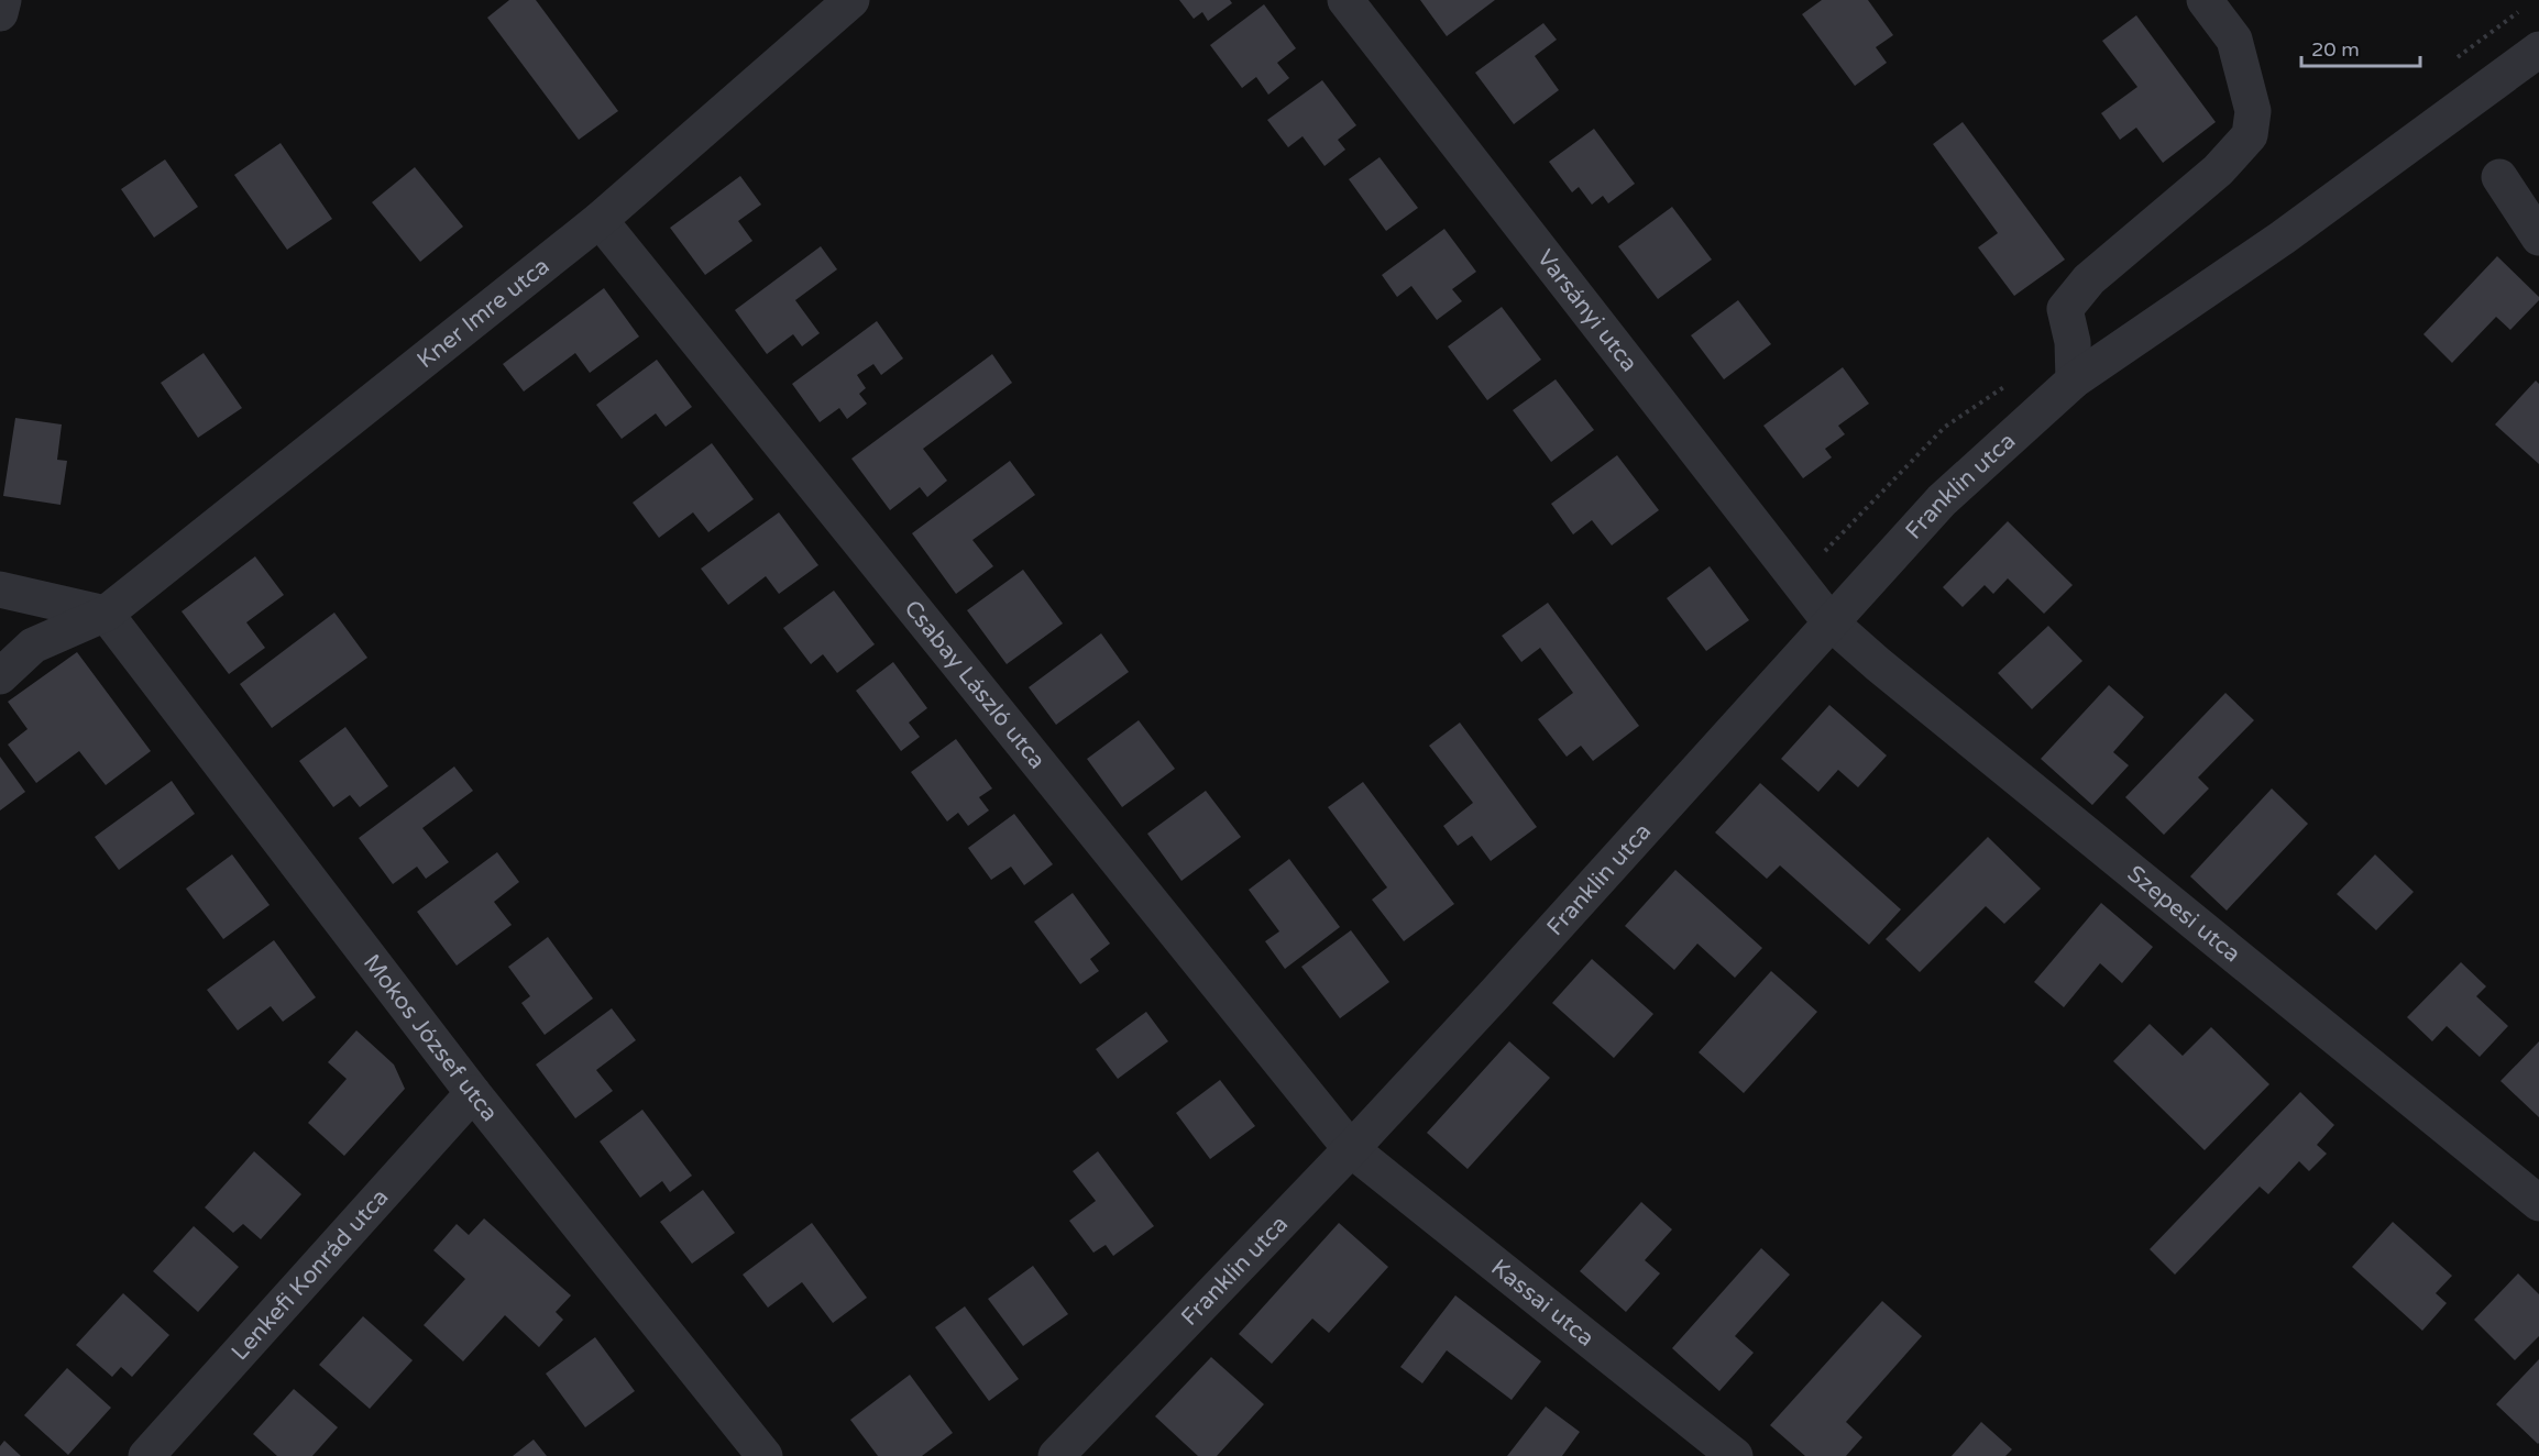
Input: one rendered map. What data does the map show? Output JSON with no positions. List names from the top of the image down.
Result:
{
  "streets": {
    "street": [
      "Varsányi utca",
      "Kner Imre utca",
      "Franklin utca",
      "Csabay László utca",
      "Szepesi utca",
      "Mokos József utca",
      "Lenkefi Konrád utca",
      "Kassai utca"
    ]
  },
  "crossings": [
    ["Varsányi utca", "Franklin utca"],
    ["Varsányi utca", "Szepesi utca"],
    ["Kner Imre utca", "Csabay László utca"],
    ["Kner Imre utca", "Mokos József utca"],
    ["Franklin utca", "Csabay László utca"],
    ["Franklin utca", "Szepesi utca"],
    ["Franklin utca", "Kassai utca"],
    ["Csabay László utca", "Kassai utca"],
    ["Mokos József utca", "Lenkefi Konrád utca"]
  ],
  "scale_bar": "20 m"
}
